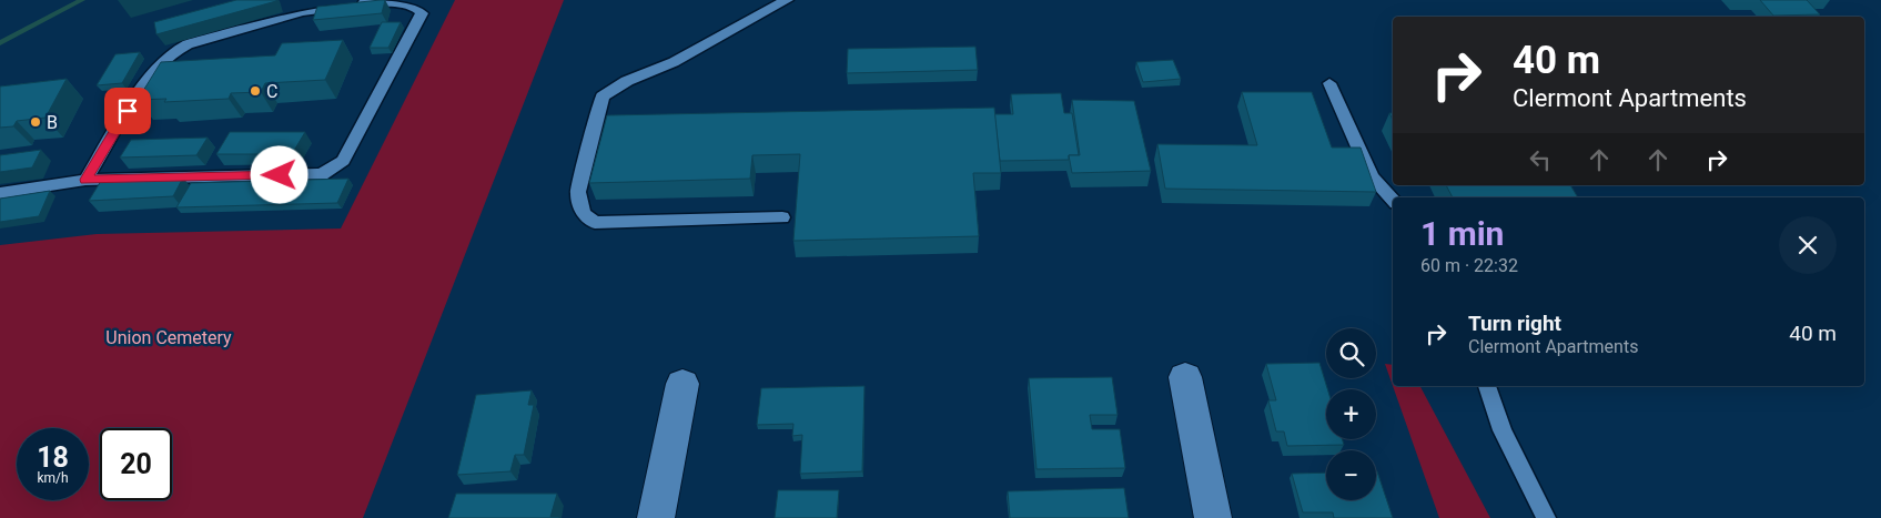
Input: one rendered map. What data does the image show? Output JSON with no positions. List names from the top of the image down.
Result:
{
  "parks": ["Union Cemetery"],
  "places": ["C", "B"],
  "page": {
    "turn": ["40 m", "Clermont Apartments"],
    "heading": ["1 min", "60 m · 22:32"],
    "list": [
      {
        "name": "Turn right",
        "note": "Clermont Apartments",
        "value": "40 m"
      }
    ],
    "map_buttons": ["+", "−"],
    "speed": "18 km/h",
    "limit": "20"
  }
}
